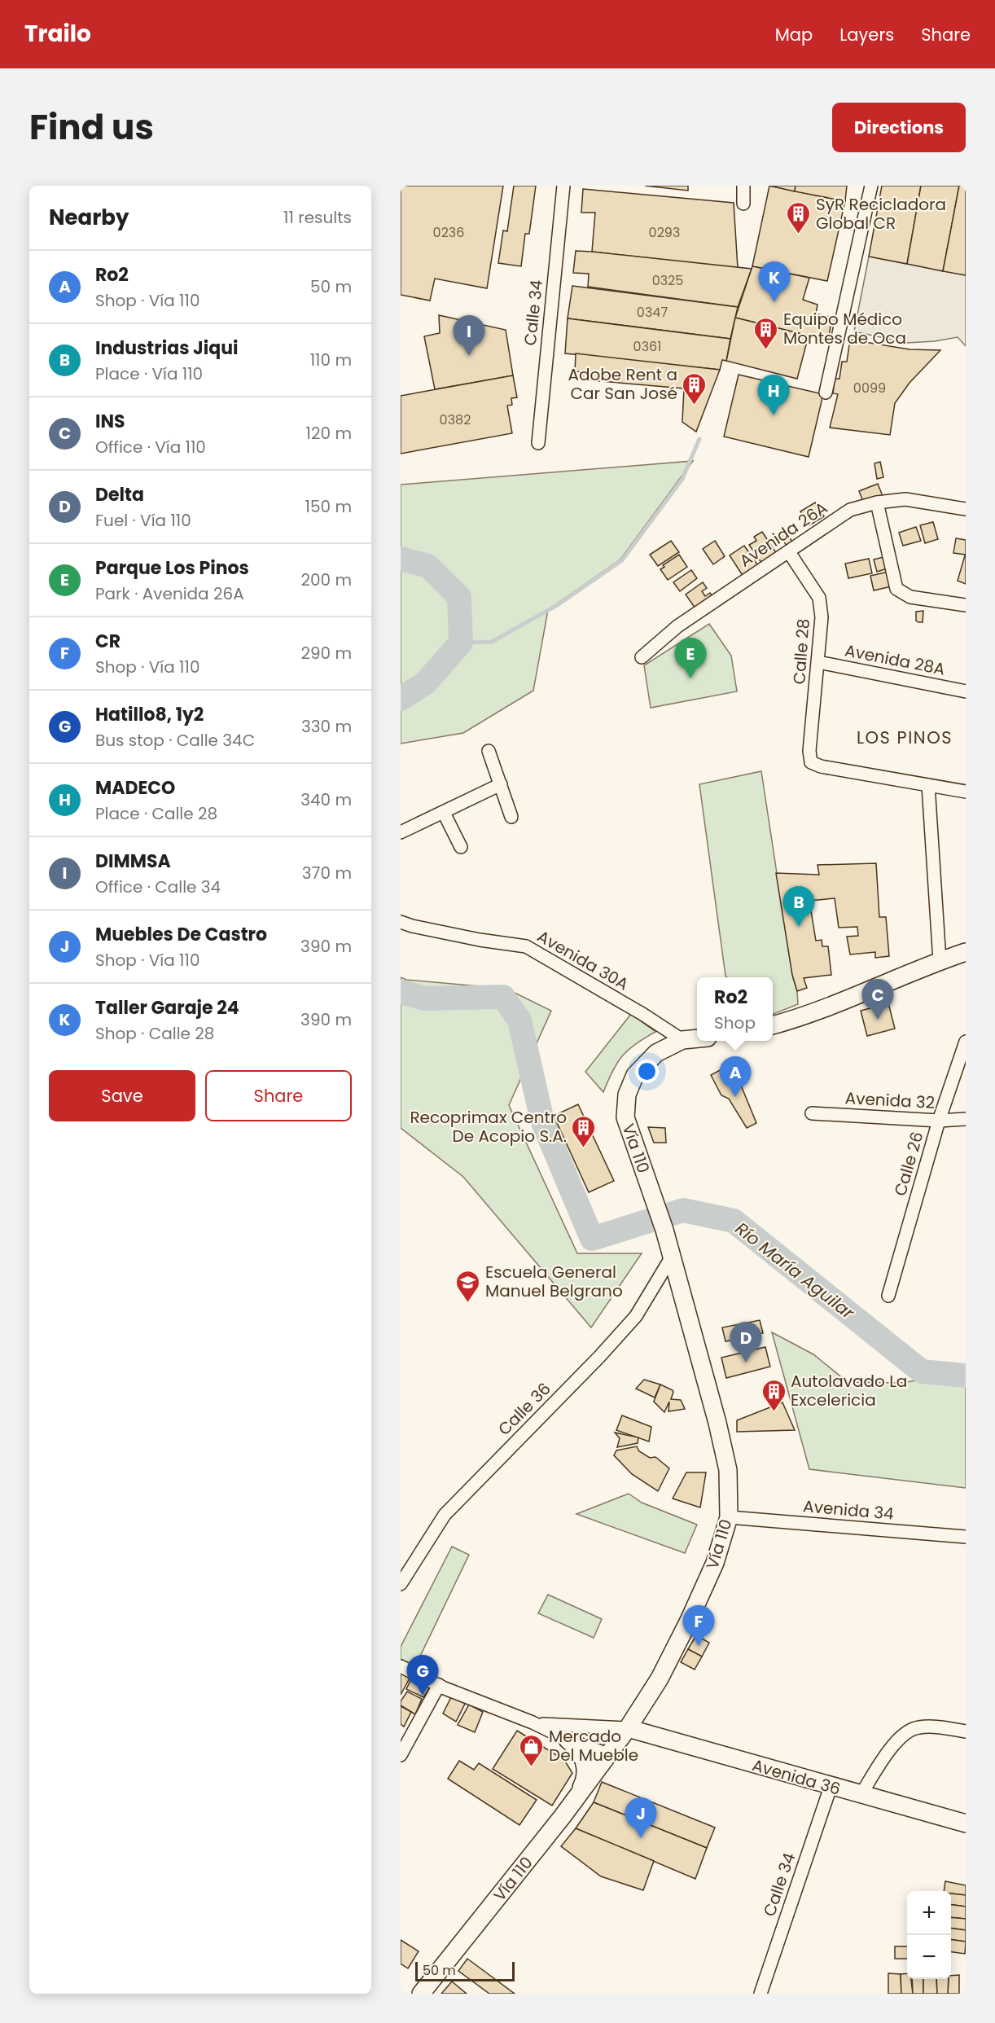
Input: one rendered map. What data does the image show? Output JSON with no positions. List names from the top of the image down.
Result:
{
  "streets": {
    "main road": ["Vía 110", "Avenida 36"],
    "street": [
      "Calle 34",
      "Avenida 26A",
      "Calle 28",
      "Avenida 28A",
      "Avenida 30A",
      "Avenida 32",
      "Calle 26",
      "Calle 36",
      "Avenida 34"
    ]
  },
  "crossings": [
    ["Calle 34", "Avenida 36"],
    ["Avenida 26A", "Calle 28"],
    ["Calle 28", "Avenida 28A"],
    ["Avenida 30A", "Vía 110"],
    ["Avenida 32", "Calle 26"],
    ["Vía 110", "Calle 36"],
    ["Vía 110", "Avenida 34"],
    ["Vía 110", "Avenida 36"]
  ],
  "districts": ["LOS PINOS"],
  "water": ["Río María Aguilar"],
  "places": {
    "building": [
      "SyR Recicladora Global CR",
      "Equipo Médico Montes de Oca",
      "Adobe Rent a Car San José",
      "Recoprimax Centro De Acopio S.A.",
      "Autolavado La Excelericia"
    ],
    "school or university": ["Escuela General Manuel Belgrano"],
    "shop": ["Mercado Del Mueble"]
  },
  "house_numbers": [
    "0236",
    "0293",
    "0325",
    "0347",
    "0361",
    "0099",
    "0382"
  ],
  "scale_bar": "50 m",
  "page": {
    "header": "Trailo",
    "nav": ["Map", "Layers", "Share"],
    "title": "Find us",
    "buttons": [
      "Directions",
      ["Save", "Share"]
    ],
    "heading": ["Nearby", "11 results"],
    "list": [
      {
        "mark": "A",
        "name": "Ro2",
        "note": "Shop · Vía 110",
        "value": "50 m"
      },
      {
        "mark": "B",
        "name": "Industrias Jiqui",
        "note": "Place · Vía 110",
        "value": "110 m"
      },
      {
        "mark": "C",
        "name": "INS",
        "note": "Office · Vía 110",
        "value": "120 m"
      },
      {
        "mark": "D",
        "name": "Delta",
        "note": "Fuel · Vía 110",
        "value": "150 m"
      },
      {
        "mark": "E",
        "name": "Parque Los Pinos",
        "note": "Park · Avenida 26A",
        "value": "200 m"
      },
      {
        "mark": "F",
        "name": "CR",
        "note": "Shop · Vía 110",
        "value": "290 m"
      },
      {
        "mark": "G",
        "name": "Hatillo8, 1y2",
        "note": "Bus stop · Calle 34C",
        "value": "330 m"
      },
      {
        "mark": "H",
        "name": "MADECO",
        "note": "Place · Calle 28",
        "value": "340 m"
      },
      {
        "mark": "I",
        "name": "DIMMSA",
        "note": "Office · Calle 34",
        "value": "370 m"
      },
      {
        "mark": "J",
        "name": "Muebles De Castro",
        "note": "Shop · Vía 110",
        "value": "390 m"
      },
      {
        "mark": "K",
        "name": "Taller Garaje 24",
        "note": "Shop · Calle 28",
        "value": "390 m"
      }
    ],
    "pins": [
      "K",
      "I",
      "H",
      "E",
      "B",
      "C",
      "A",
      "D",
      "F",
      "G",
      "J"
    ],
    "popup": ["Ro2", "Shop"],
    "map_buttons": ["+", "−"],
    "scale": "50 m"
  }
}
